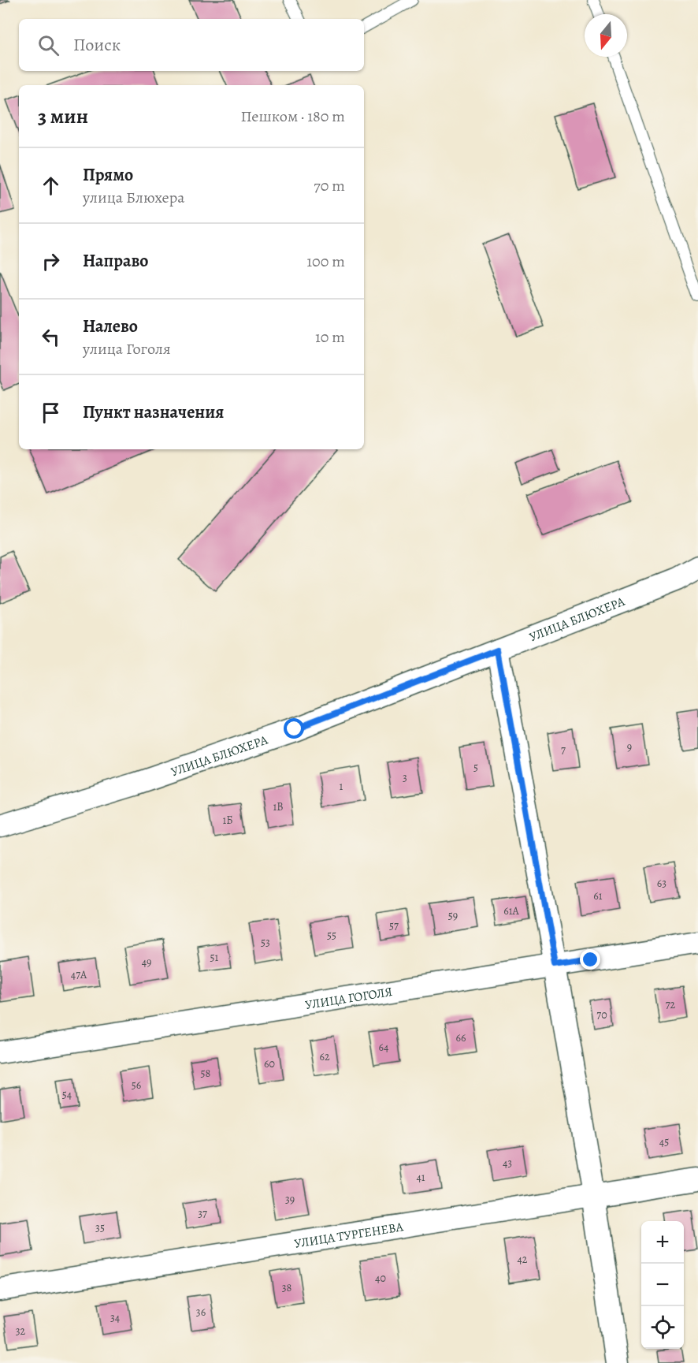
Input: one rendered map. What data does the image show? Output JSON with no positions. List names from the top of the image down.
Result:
{
  "streets": {
    "street": ["УЛИЦА БЛЮХЕРА", "УЛИЦА ГОГОЛЯ", "УЛИЦА ТУРГЕНЕВА"]
  },
  "house_numbers": [
    "9",
    "7",
    "5",
    "3",
    "1",
    "1В",
    "1Б",
    "63",
    "61",
    "61А",
    "59",
    "57",
    "55",
    "53",
    "51",
    "49",
    "47А",
    "72",
    "70",
    "66",
    "64",
    "62",
    "60",
    "58",
    "56",
    "54",
    "45",
    "43",
    "41",
    "39",
    "37",
    "35",
    "42",
    "40",
    "38",
    "36",
    "34",
    "32"
  ],
  "north": "bottom",
  "page": {
    "search": "Поиск",
    "heading": ["3 мин", "Пешком · 180 m"],
    "list": [
      ["Прямо", "улица Блюхера", "70 m"],
      ["Направо", "100 m"],
      ["Налево", "улица Гоголя", "10 m"],
      "Пункт назначения"
    ],
    "map_buttons": ["+", "−"]
  }
}
